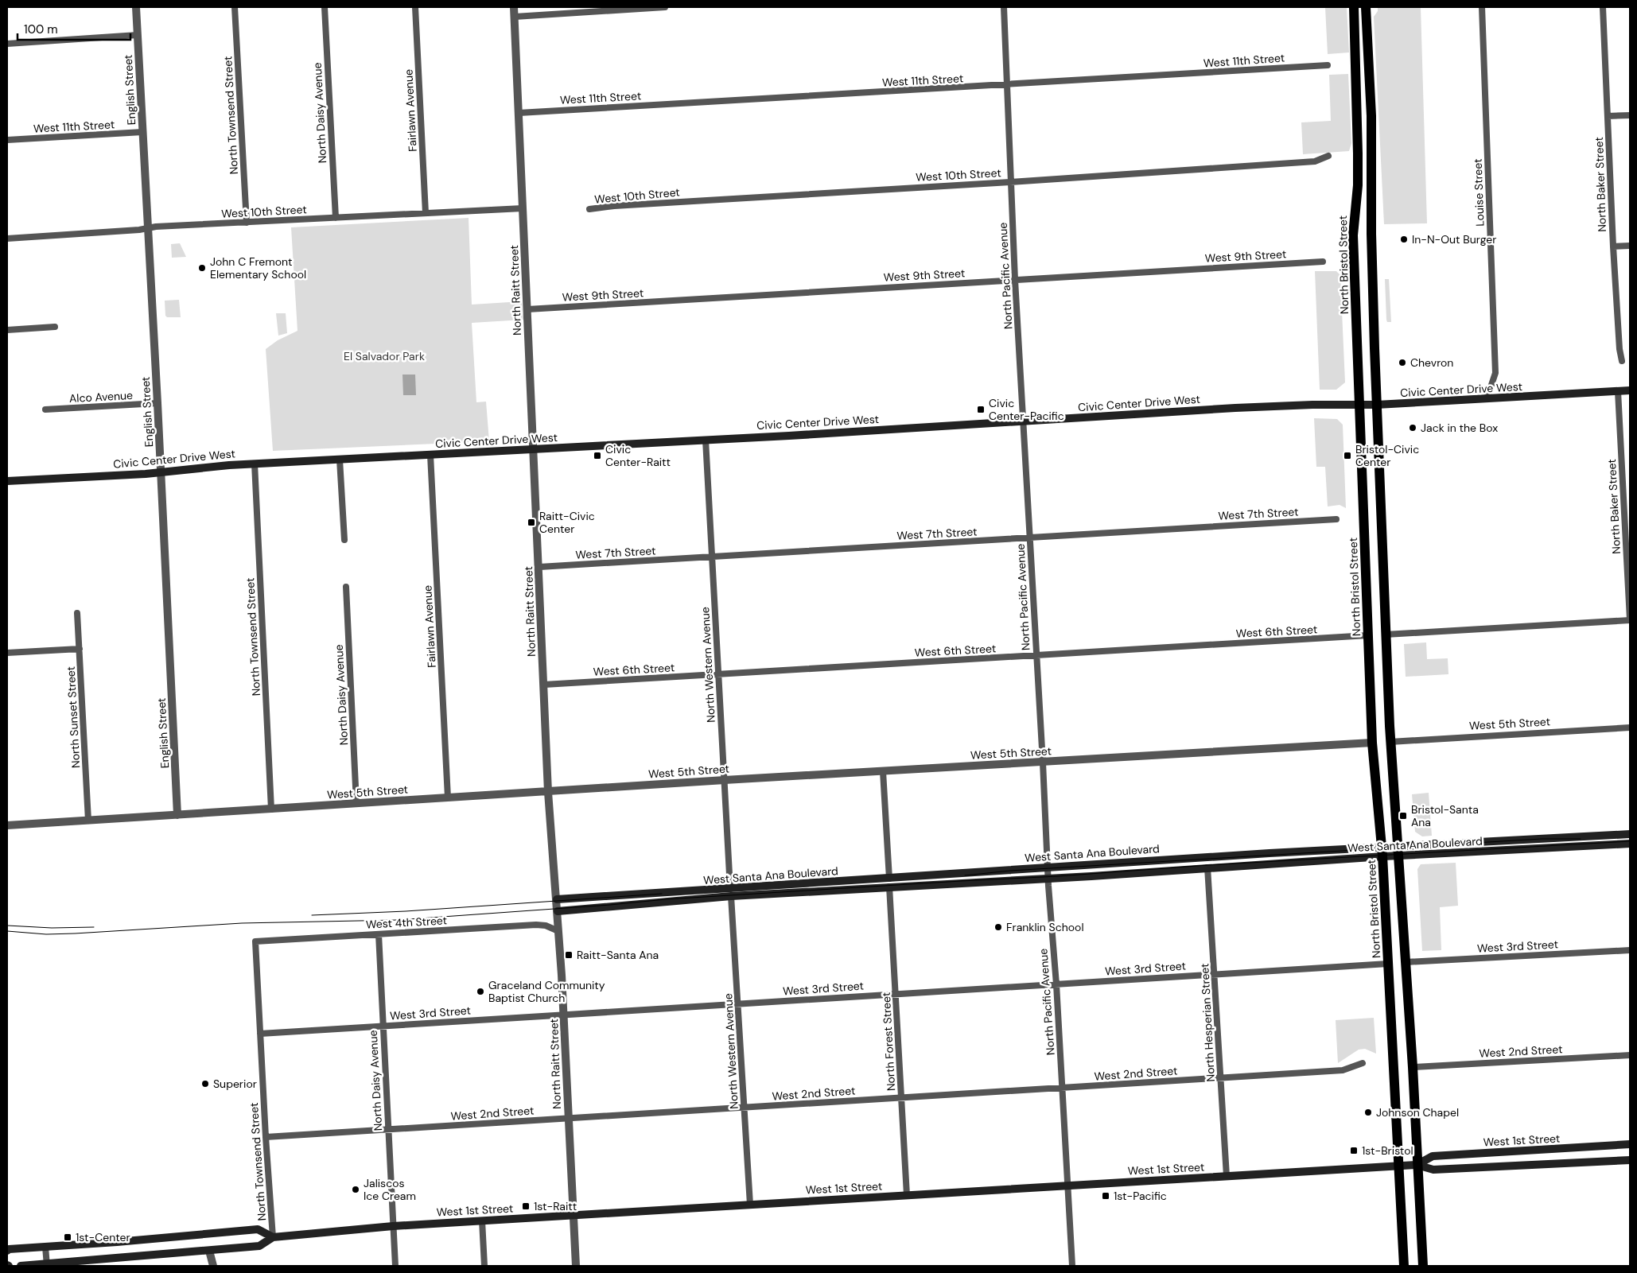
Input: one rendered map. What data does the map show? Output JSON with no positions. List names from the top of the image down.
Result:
{
  "streets": {
    "main road": [
      "North Bristol Street",
      "Civic Center Drive West",
      "West Santa Ana Boulevard",
      "West 1st Street"
    ],
    "street": [
      "West 11th Street",
      "English Street",
      "Fairlawn Avenue",
      "North Daisy Avenue",
      "North Townsend Street",
      "West 10th Street",
      "North Baker Street",
      "Louise Street",
      "West 9th Street",
      "North Pacific Avenue",
      "North Raitt Street",
      "Alco Avenue",
      "West 7th Street",
      "West 6th Street",
      "North Western Avenue",
      "North Sunset Street",
      "West 5th Street",
      "West 4th Street",
      "West 3rd Street",
      "North Hesperian Street",
      "North Forest Street",
      "West 2nd Street"
    ]
  },
  "crossings": [
    ["West 11th Street", "English Street"],
    ["West 11th Street", "North Pacific Avenue"],
    ["West 11th Street", "North Raitt Street"],
    ["English Street", "West 10th Street"],
    ["English Street", "Civic Center Drive West"],
    ["English Street", "Alco Avenue"],
    ["English Street", "West 5th Street"],
    ["Fairlawn Avenue", "West 10th Street"],
    ["Fairlawn Avenue", "Civic Center Drive West"],
    ["Fairlawn Avenue", "West 5th Street"],
    ["North Daisy Avenue", "West 10th Street"],
    ["North Daisy Avenue", "West 5th Street"],
    ["North Daisy Avenue", "West 4th Street"],
    ["North Daisy Avenue", "West 3rd Street"],
    ["North Daisy Avenue", "West 2nd Street"],
    ["North Daisy Avenue", "West 1st Street"],
    ["North Townsend Street", "West 10th Street"],
    ["North Townsend Street", "Civic Center Drive West"],
    ["North Townsend Street", "West 5th Street"],
    ["North Townsend Street", "West 4th Street"],
    ["North Townsend Street", "West 3rd Street"],
    ["North Townsend Street", "West 2nd Street"],
    ["North Townsend Street", "West 1st Street"],
    ["West 10th Street", "North Pacific Avenue"],
    ["West 10th Street", "North Raitt Street"],
    ["North Baker Street", "Civic Center Drive West"],
    ["Louise Street", "Civic Center Drive West"],
    ["West 9th Street", "North Pacific Avenue"],
    ["West 9th Street", "North Raitt Street"],
    ["North Bristol Street", "Civic Center Drive West"],
    ["North Bristol Street", "West 6th Street"],
    ["North Bristol Street", "West 5th Street"],
    ["North Bristol Street", "West Santa Ana Boulevard"],
    ["North Bristol Street", "West 3rd Street"],
    ["North Bristol Street", "West 1st Street"],
    ["North Pacific Avenue", "Civic Center Drive West"],
    ["North Pacific Avenue", "West 7th Street"],
    ["North Pacific Avenue", "West 6th Street"],
    ["North Pacific Avenue", "West 5th Street"],
    ["North Pacific Avenue", "West Santa Ana Boulevard"],
    ["North Pacific Avenue", "West 3rd Street"],
    ["North Pacific Avenue", "West 2nd Street"],
    ["North Pacific Avenue", "West 1st Street"],
    ["North Raitt Street", "Civic Center Drive West"],
    ["North Raitt Street", "West 7th Street"],
    ["North Raitt Street", "West 6th Street"],
    ["North Raitt Street", "West 5th Street"],
    ["North Raitt Street", "West Santa Ana Boulevard"],
    ["North Raitt Street", "West 4th Street"],
    ["North Raitt Street", "West 3rd Street"],
    ["North Raitt Street", "West 2nd Street"],
    ["North Raitt Street", "West 1st Street"],
    ["Civic Center Drive West", "North Western Avenue"],
    ["West 7th Street", "North Western Avenue"],
    ["West 6th Street", "North Western Avenue"],
    ["North Western Avenue", "West 5th Street"],
    ["North Western Avenue", "West Santa Ana Boulevard"],
    ["North Western Avenue", "West 3rd Street"],
    ["North Western Avenue", "West 2nd Street"],
    ["North Western Avenue", "West 1st Street"],
    ["North Sunset Street", "West 5th Street"],
    ["West 5th Street", "North Forest Street"],
    ["West Santa Ana Boulevard", "North Hesperian Street"],
    ["West Santa Ana Boulevard", "North Forest Street"],
    ["West 3rd Street", "North Hesperian Street"],
    ["West 3rd Street", "North Forest Street"],
    ["North Hesperian Street", "West 2nd Street"],
    ["North Hesperian Street", "West 1st Street"],
    ["North Forest Street", "West 2nd Street"],
    ["North Forest Street", "West 1st Street"]
  ],
  "parks": ["El Salvador Park"],
  "places": {
    "other": [
      "In-N-Out Burger",
      "John C Fremont Elementary School",
      "Chevron",
      "Jack in the Box",
      "Franklin School",
      "Graceland Community Baptist Church",
      "Superior",
      "Johnson Chapel",
      "Jaliscos Ice Cream"
    ],
    "transit": [
      "Civic Center-Pacific",
      "Civic Center-Raitt",
      "Bristol-Civic Center",
      "Raitt-Civic Center",
      "Bristol-Santa Ana",
      "Raitt-Santa Ana",
      "1st-Bristol",
      "1st-Pacific",
      "1st-Raitt",
      "1st-Center"
    ]
  },
  "scale_bar": "100 m"
}
